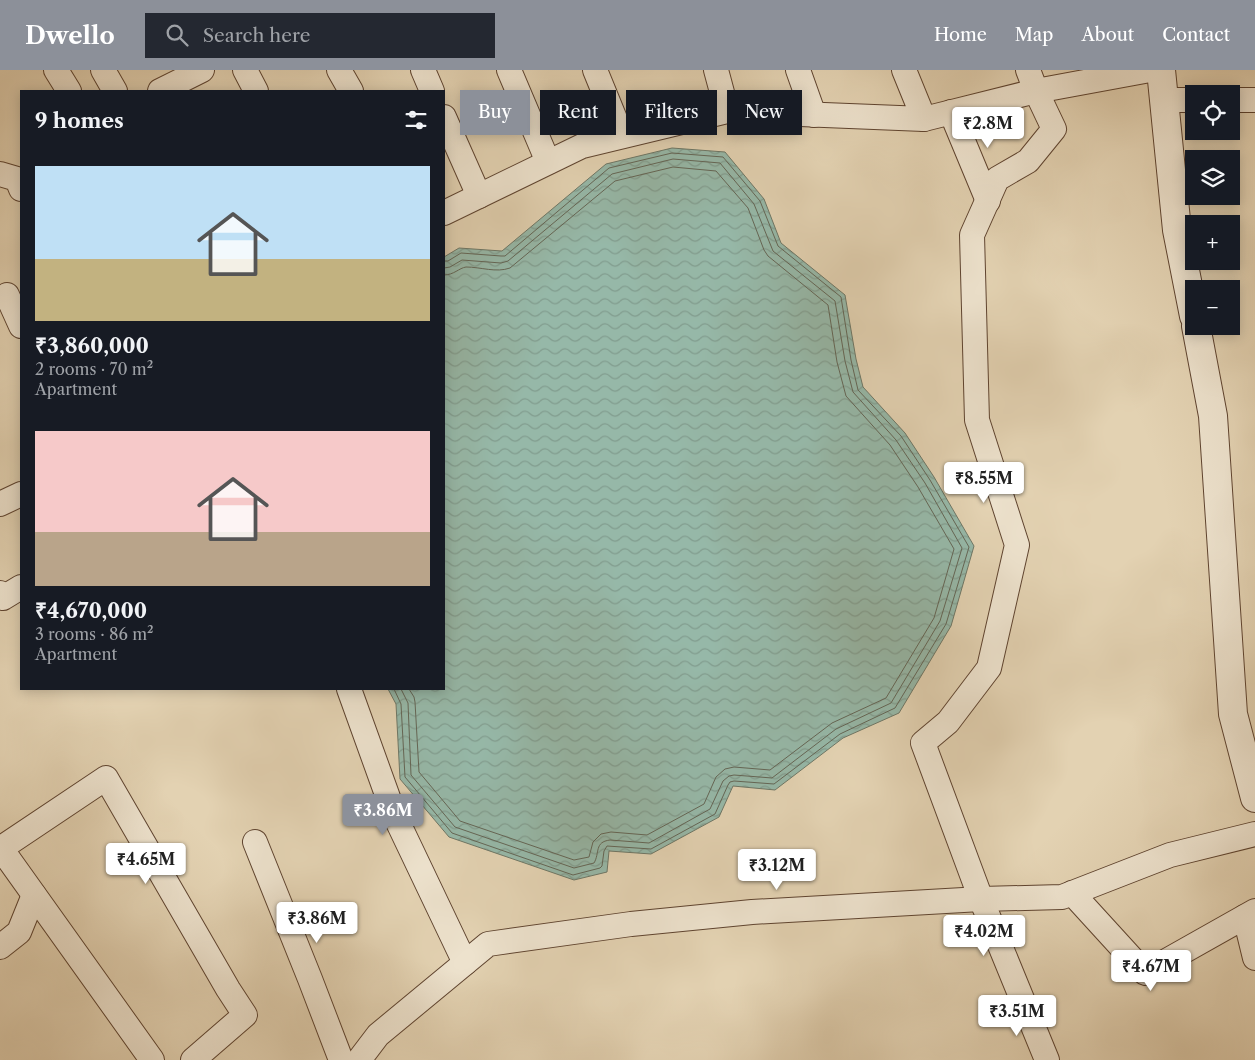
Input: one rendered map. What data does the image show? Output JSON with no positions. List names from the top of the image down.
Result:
{
  "page": {
    "header": "Dwello",
    "search": "Search here",
    "nav": [
      "Home",
      "Map",
      "About",
      "Contact"
    ],
    "map_buttons": ["+", "−"],
    "chip": [
      "Buy",
      "Rent",
      "Filters",
      "New"
    ],
    "heading": "9 homes",
    "price": [
      "₹2.8M",
      "₹8.55M",
      "₹3.86M",
      "₹4.65M",
      "₹3.12M",
      "₹3.86M",
      "₹4.02M",
      "₹4.67M",
      "₹3.51M"
    ],
    "list": [
      {
        "name": "₹3,860,000",
        "note": "2 rooms · 70 m² · Apartment"
      },
      {
        "name": "₹4,670,000",
        "note": "3 rooms · 86 m² · Apartment"
      }
    ]
  }
}
